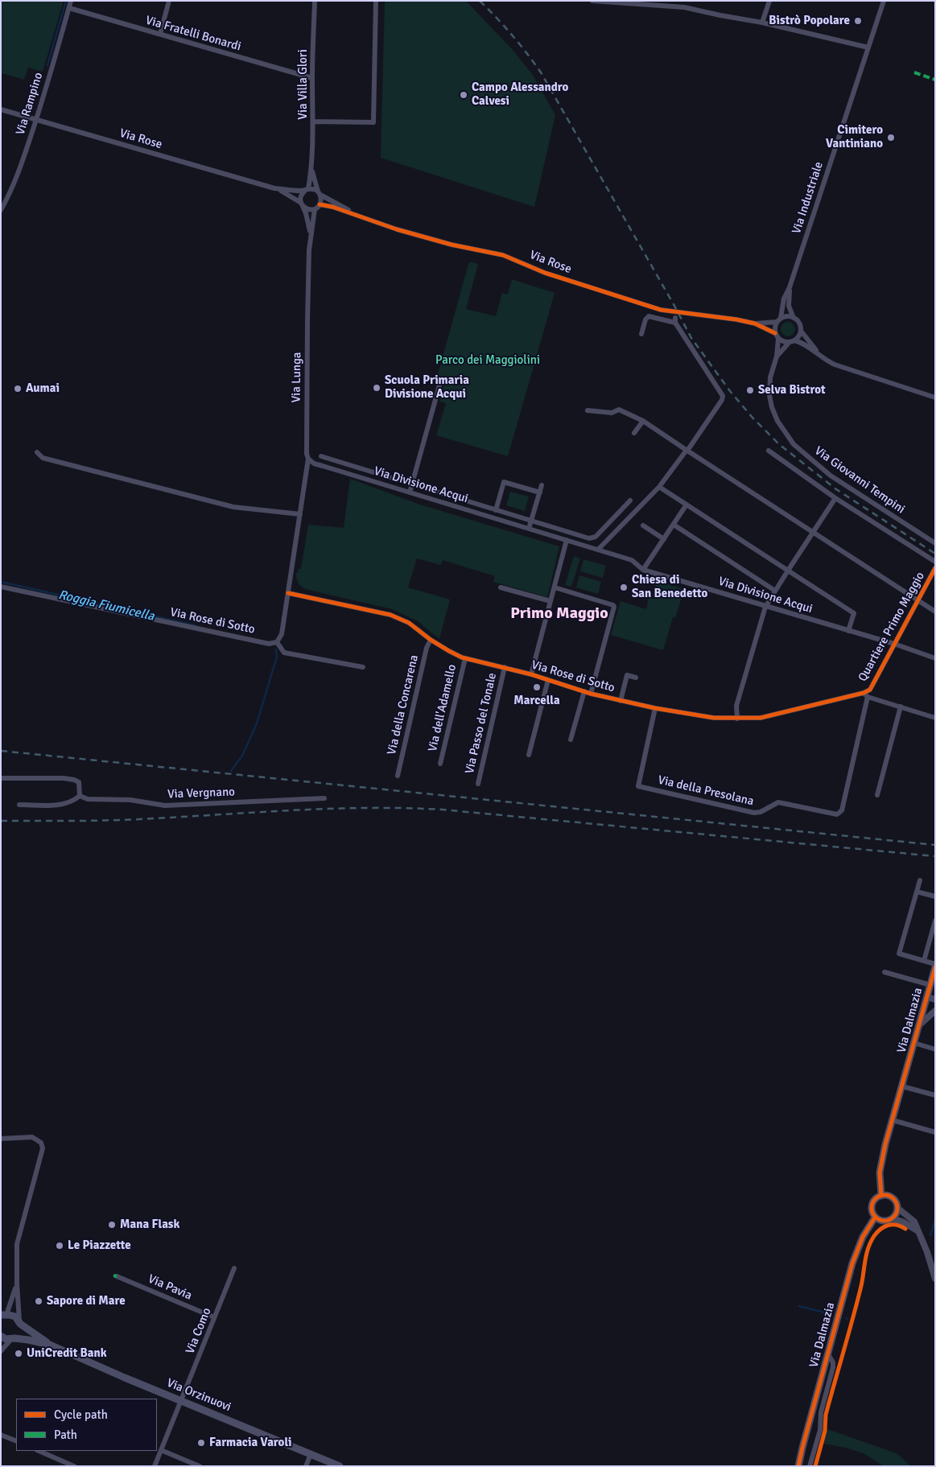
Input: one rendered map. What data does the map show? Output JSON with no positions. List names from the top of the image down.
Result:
{
  "streets": {
    "main road": ["Via Dalmazia", "Via Orzinuovi"],
    "street": [
      "Via Fratelli Bonardi",
      "Via Villa Glori",
      "Via Rampino",
      "Via Rose",
      "Via Industriale",
      "Via Lunga",
      "Via Giovanni Tempini",
      "Via Divisione Acqui",
      "Via Rose di Sotto",
      "Quartiere Primo Maggio",
      "Via della Concarena",
      "Via dell'Adamello",
      "Via Passo del Tonale",
      "Via della Presolana",
      "Via Vergnano",
      "Via Pavia",
      "Via Como"
    ]
  },
  "crossings": [
    ["Via Fratelli Bonardi", "Via Villa Glori"],
    ["Via Fratelli Bonardi", "Via Rampino"],
    ["Via Villa Glori", "Via Rose"],
    ["Via Villa Glori", "Via Lunga"],
    ["Via Rampino", "Via Rose"],
    ["Via Rose", "Via Industriale"],
    ["Via Rose", "Via Lunga"],
    ["Via Rose", "Via Giovanni Tempini"],
    ["Via Industriale", "Via Giovanni Tempini"],
    ["Via Lunga", "Via Divisione Acqui"],
    ["Via Lunga", "Via Rose di Sotto"],
    ["Via Divisione Acqui", "Quartiere Primo Maggio"],
    ["Via Rose di Sotto", "Quartiere Primo Maggio"],
    ["Via Rose di Sotto", "Via della Concarena"],
    ["Via Rose di Sotto", "Via dell'Adamello"],
    ["Via Rose di Sotto", "Via Passo del Tonale"],
    ["Via Rose di Sotto", "Via della Presolana"],
    ["Quartiere Primo Maggio", "Via della Presolana"],
    ["Via Pavia", "Via Como"],
    ["Via Como", "Via Orzinuovi"]
  ],
  "districts": ["Primo Maggio"],
  "water": ["Roggia Fiumicella"],
  "parks": ["Parco dei Maggiolini"],
  "places": [
    "Bistrò Popolare",
    "Campo Alessandro Calvesi",
    "Cimitero Vantiniano",
    "Scuola Primaria Divisione Acqui",
    "Aumai",
    "Selva Bistrot",
    "Chiesa di San Benedetto",
    "Marcella",
    "Mana Flask",
    "Le Piazzette",
    "Sapore di Mare",
    "UniCredit Bank",
    "Farmacia Varoli"
  ],
  "legend": ["Cycle path", "Path"]
}
